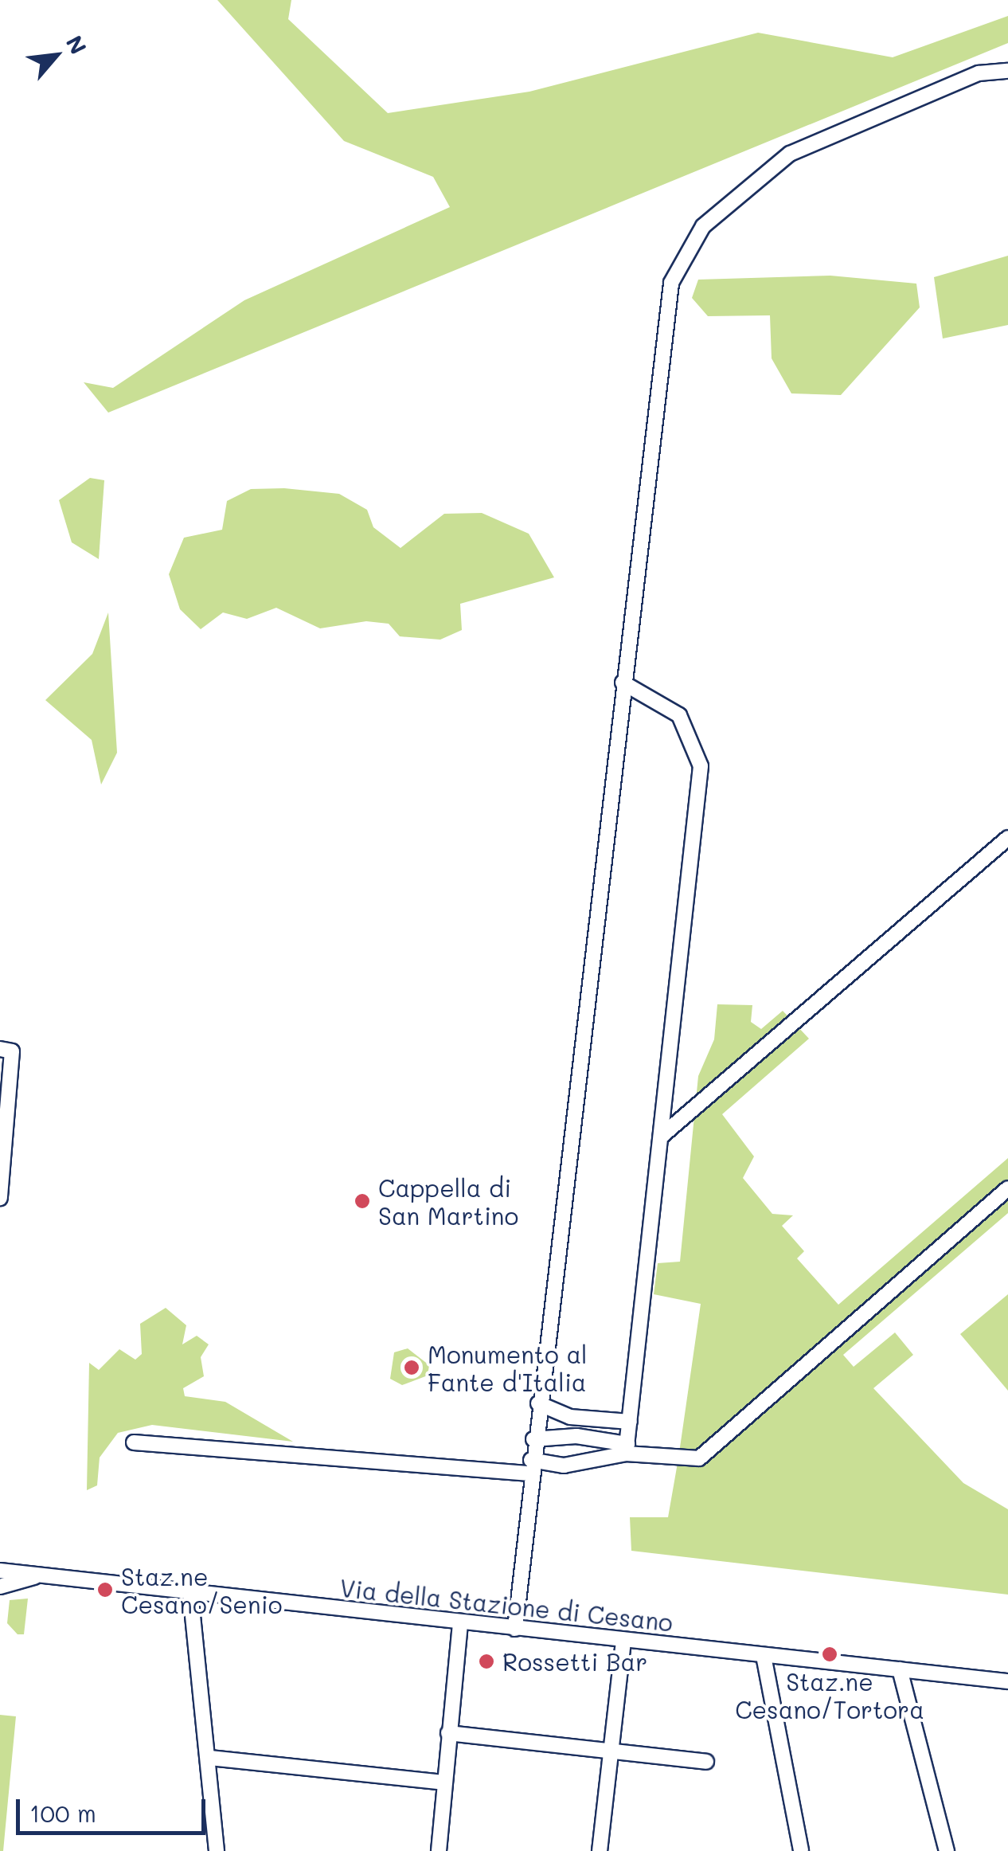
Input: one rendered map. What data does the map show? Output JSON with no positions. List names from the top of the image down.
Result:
{
  "streets": {
    "street": ["Via della Stazione di Cesano"]
  },
  "places": [
    "Cappella di San Martino",
    "Monumento al Fante d'Italia",
    "Staz.ne Cesano/Senio",
    "Staz.ne Cesano/Tortora",
    "Rossetti Bar"
  ],
  "scale_bar": "100 m",
  "north": "top right"
}
